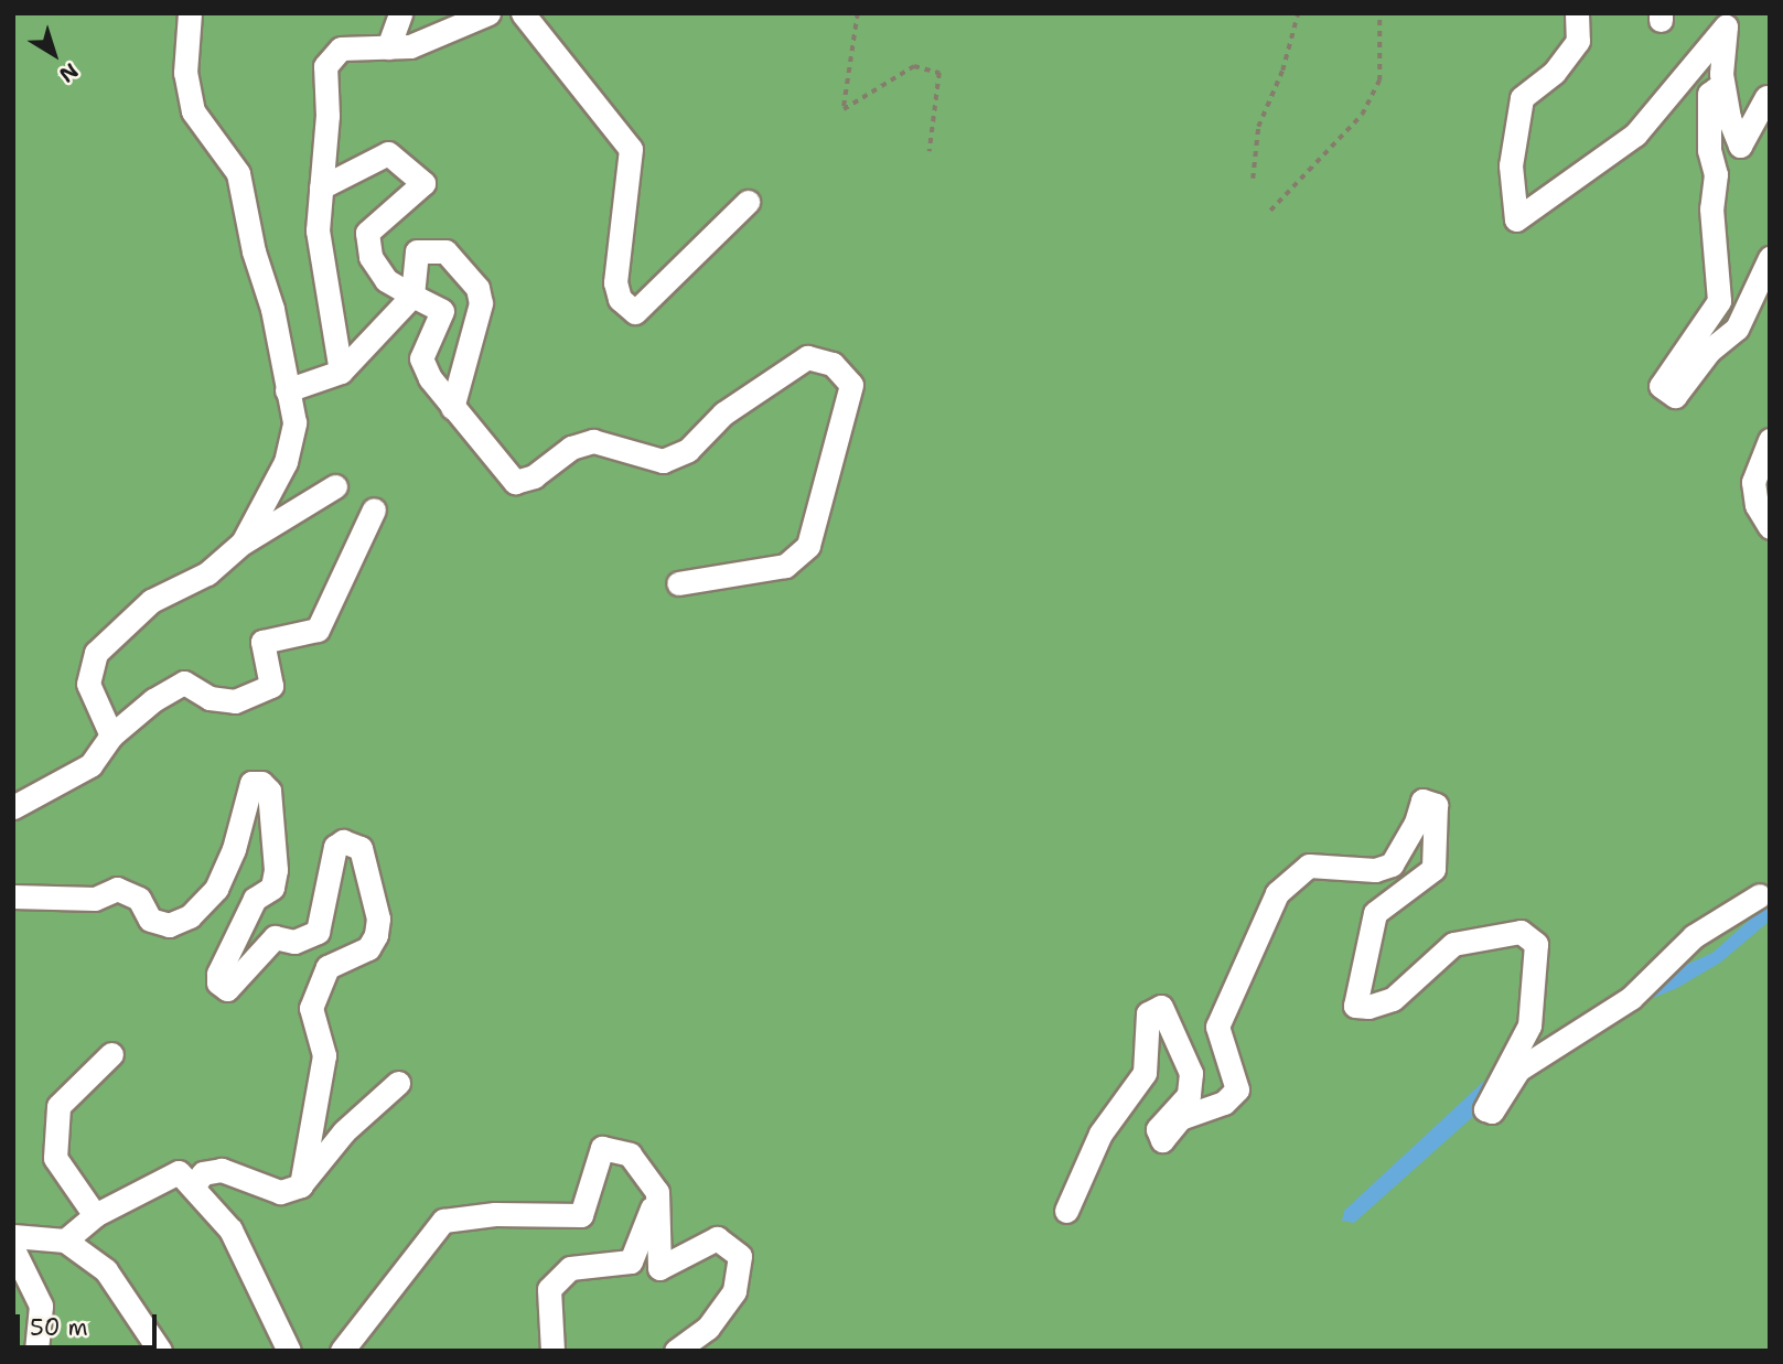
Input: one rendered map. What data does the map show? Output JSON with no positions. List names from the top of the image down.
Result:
{
  "scale_bar": "50 m",
  "north": "bottom right"
}
